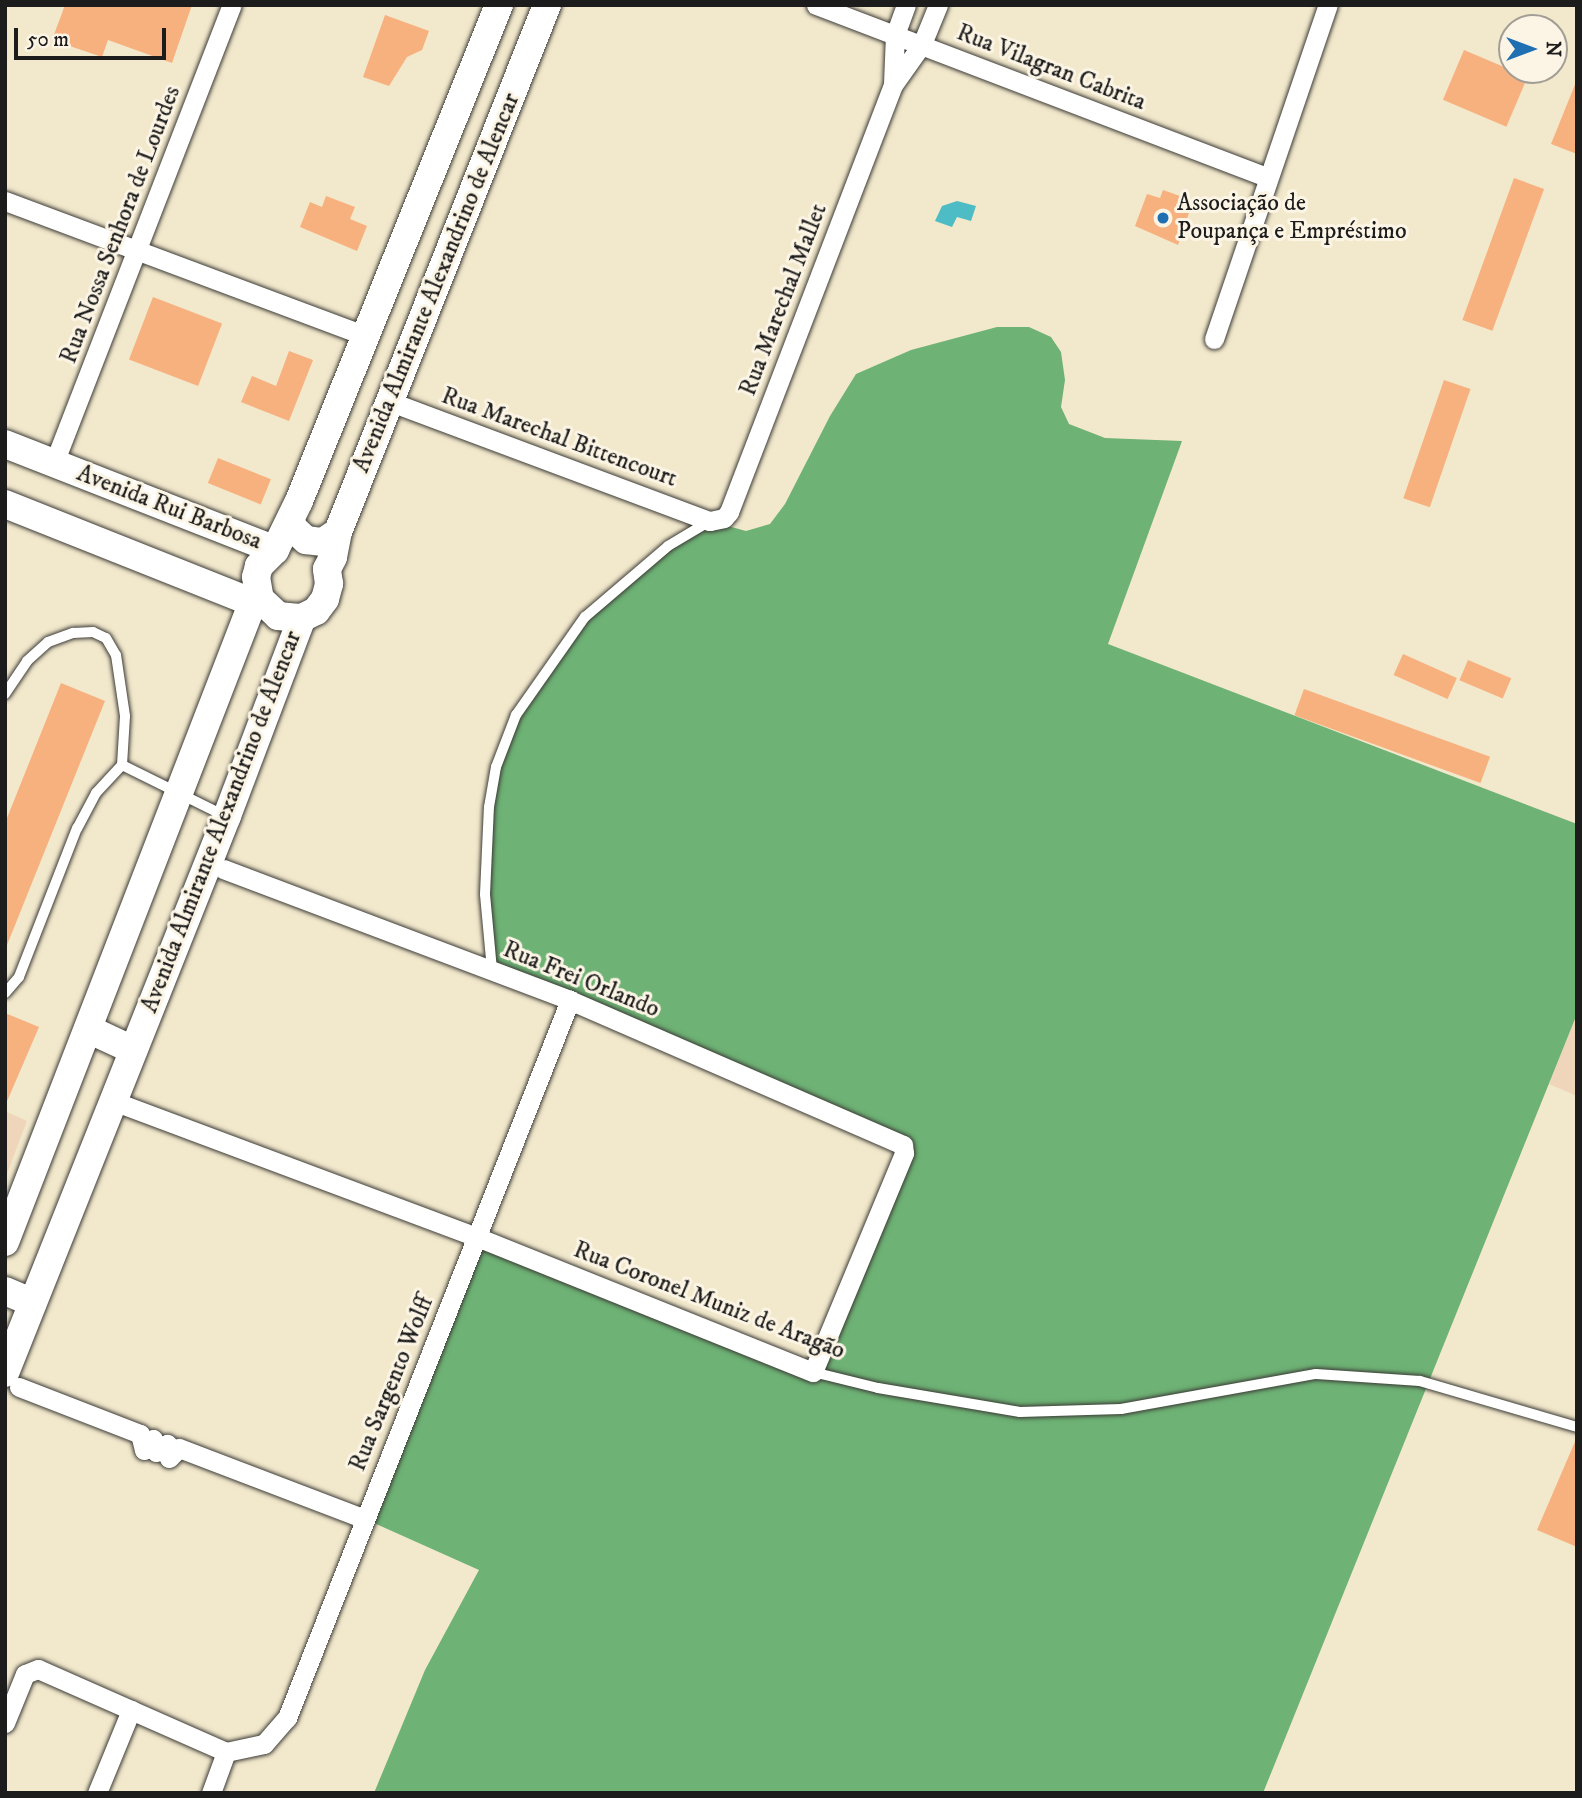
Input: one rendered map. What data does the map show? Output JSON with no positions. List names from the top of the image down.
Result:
{
  "streets": {
    "main road": ["Avenida Almirante Alexandrino de Alencar", "Avenida Rui Barbosa"],
    "street": [
      "Rua Vilagran Cabrita",
      "Rua Nossa Senhora de Lourdes",
      "Rua Marechal Mallet",
      "Rua Marechal Bittencourt",
      "Rua Frei Orlando",
      "Rua Coronel Muniz de Aragão",
      "Rua Sargento Wolff"
    ]
  },
  "crossings": [
    ["Rua Vilagran Cabrita", "Rua Marechal Mallet"],
    ["Rua Nossa Senhora de Lourdes", "Avenida Rui Barbosa"],
    ["Avenida Almirante Alexandrino de Alencar", "Rua Marechal Bittencourt"],
    ["Avenida Almirante Alexandrino de Alencar", "Avenida Rui Barbosa"],
    ["Avenida Almirante Alexandrino de Alencar", "Rua Coronel Muniz de Aragão"],
    ["Rua Marechal Mallet", "Rua Marechal Bittencourt"],
    ["Rua Frei Orlando", "Rua Coronel Muniz de Aragão"],
    ["Rua Frei Orlando", "Rua Sargento Wolff"],
    ["Rua Coronel Muniz de Aragão", "Rua Sargento Wolff"]
  ],
  "places": ["Associação de Poupança e Empréstimo"],
  "scale_bar": "50 m",
  "north": "right"
}
